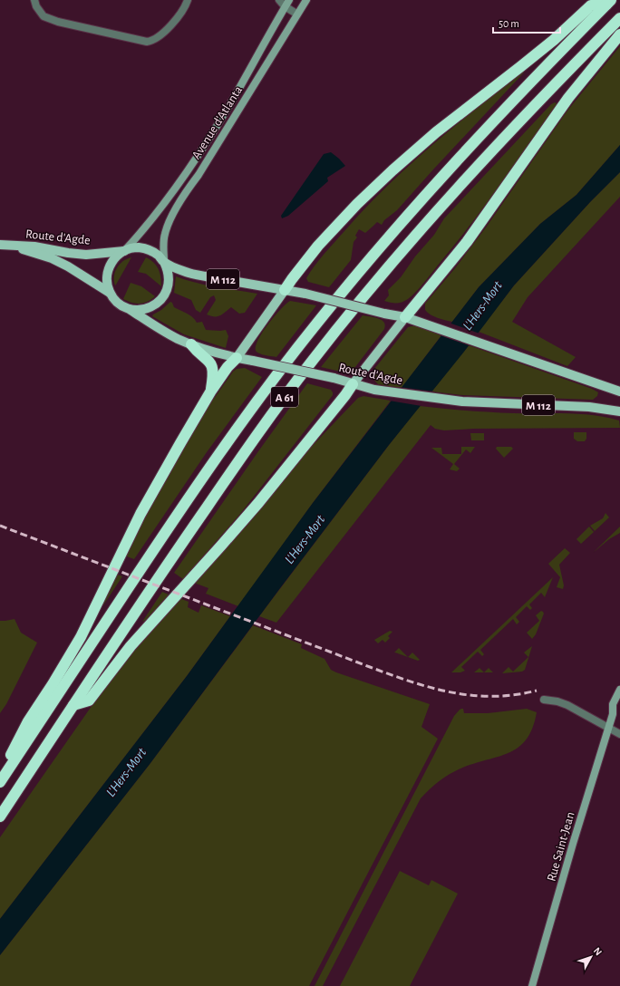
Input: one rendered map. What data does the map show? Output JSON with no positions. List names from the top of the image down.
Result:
{
  "streets": {
    "highway": ["A 61"],
    "main road": [
      "Avenue d'Atlanta",
      "Route d'Agde",
      "M 112",
      "Rue Saint-Jean"
    ]
  },
  "crossings": [
    ["Avenue d'Atlanta", "Route d'Agde"],
    ["Avenue d'Atlanta", "M 112"],
    ["Route d'Agde", "M 112"]
  ],
  "water": ["L'Hers-Mort"],
  "scale_bar": "50 m",
  "north": "top right"
}
